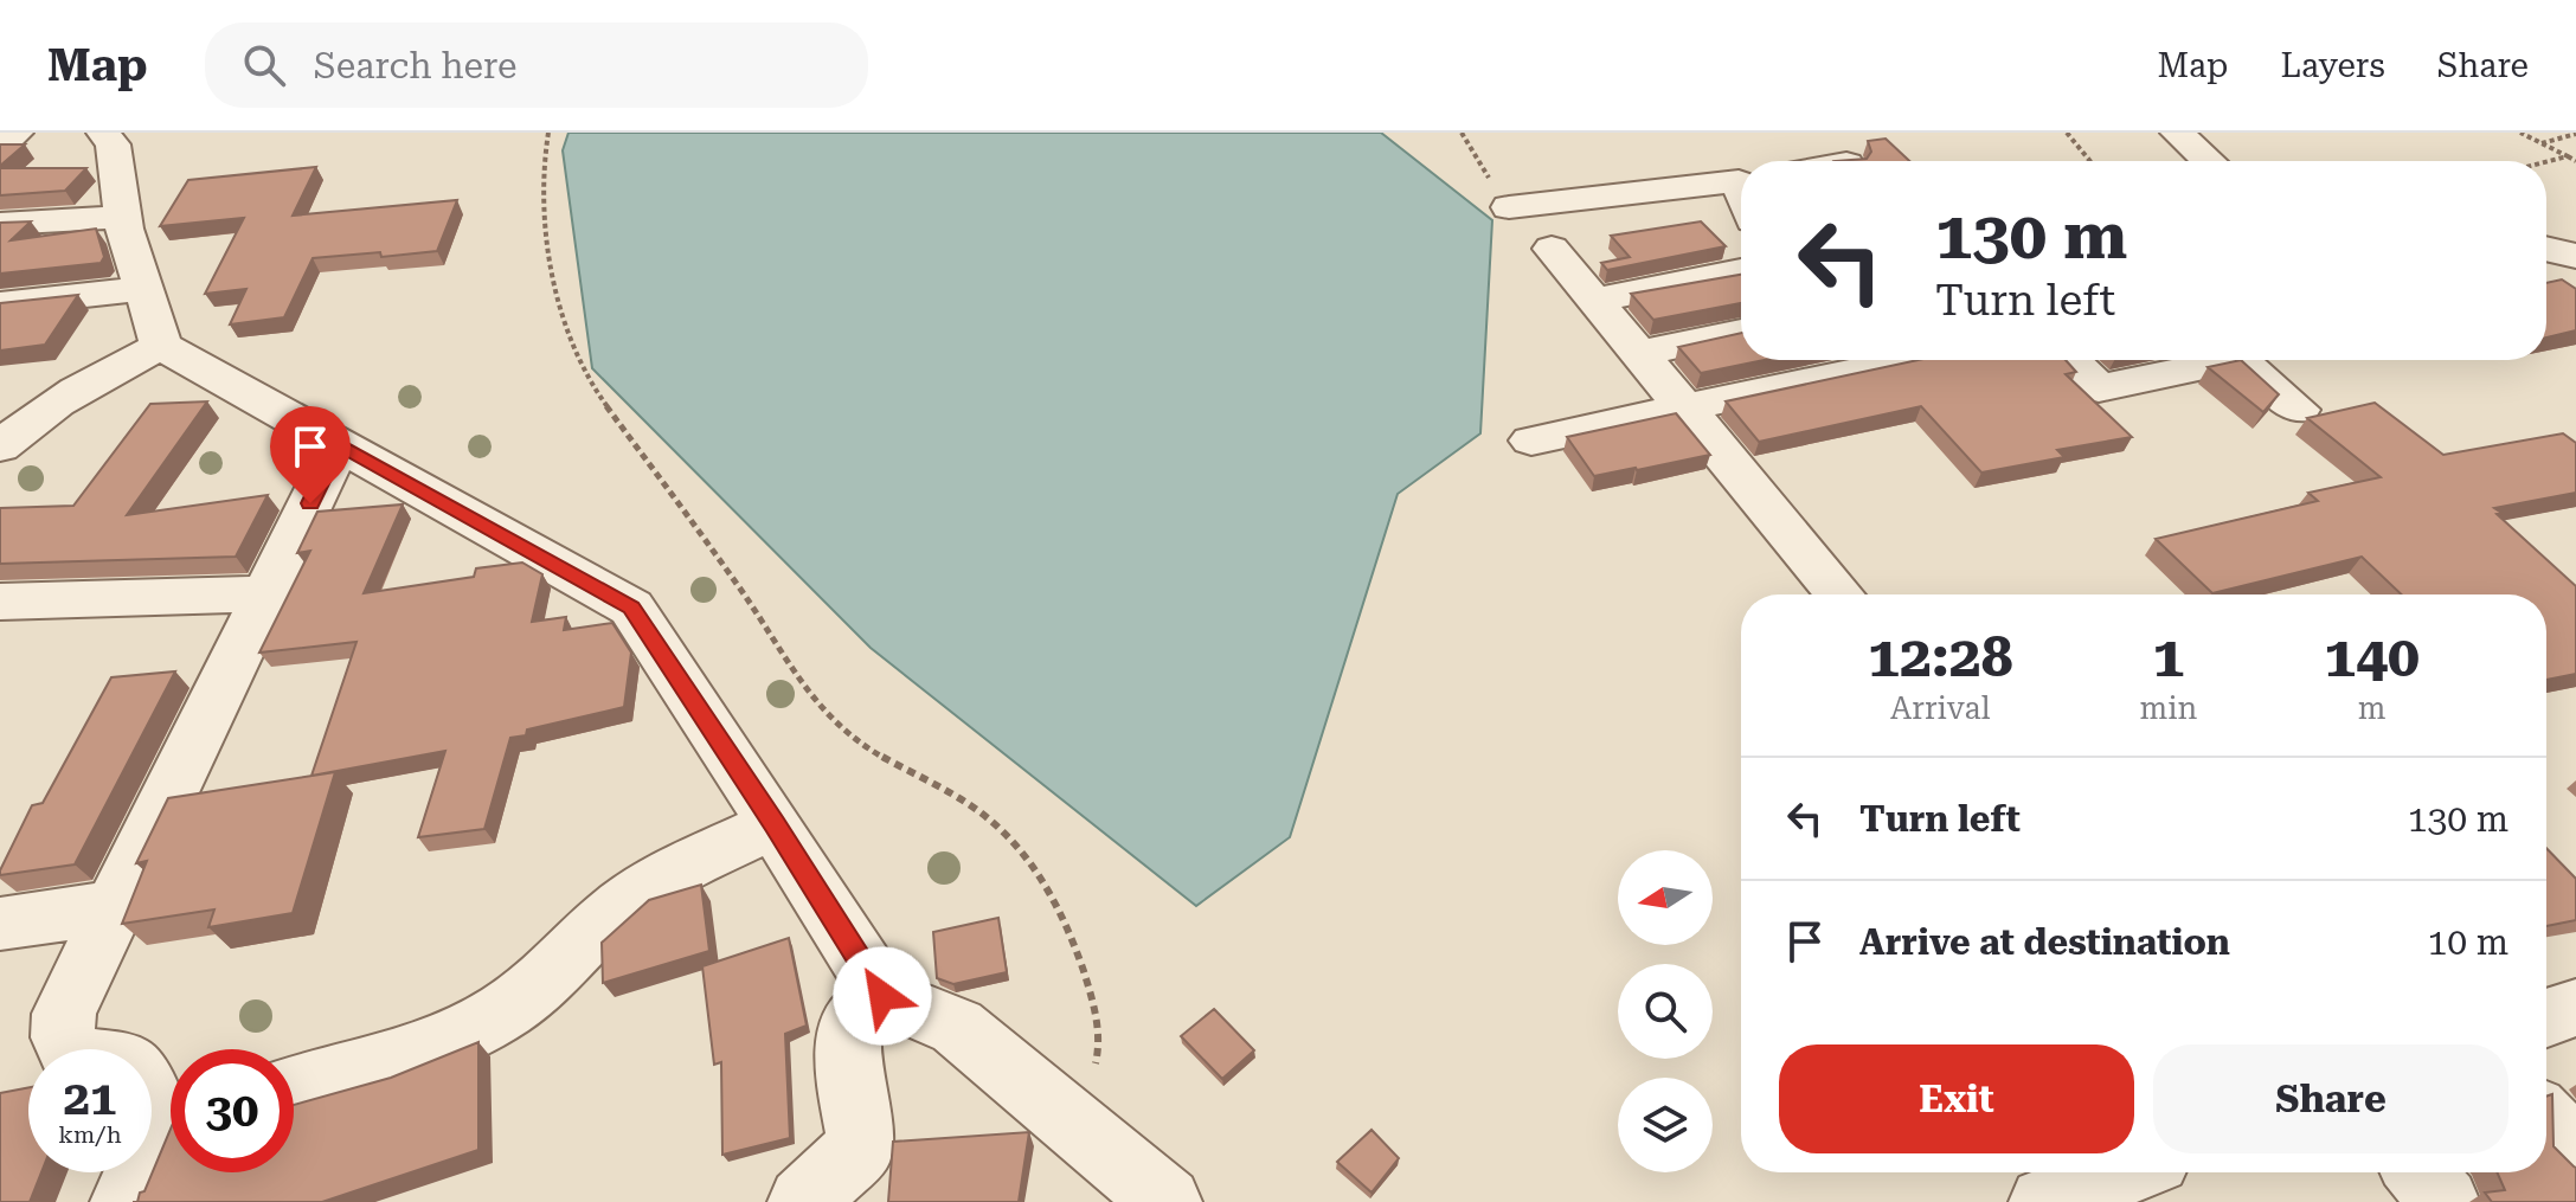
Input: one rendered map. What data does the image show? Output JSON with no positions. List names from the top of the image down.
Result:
{
  "north": "left",
  "page": {
    "header": "Map",
    "search": "Search here",
    "nav": ["Map", "Layers", "Share"],
    "turn": ["130 m", "Turn left"],
    "eta": [
      "12:28",
      "Arrival",
      "1",
      "min",
      "140",
      "m"
    ],
    "list": [
      {
        "name": "Turn left",
        "value": "130 m"
      },
      {
        "name": "Arrive at destination",
        "value": "10 m"
      }
    ],
    "buttons": ["Exit", "Share"],
    "speed": "21 km/h",
    "limit": "30"
  }
}
